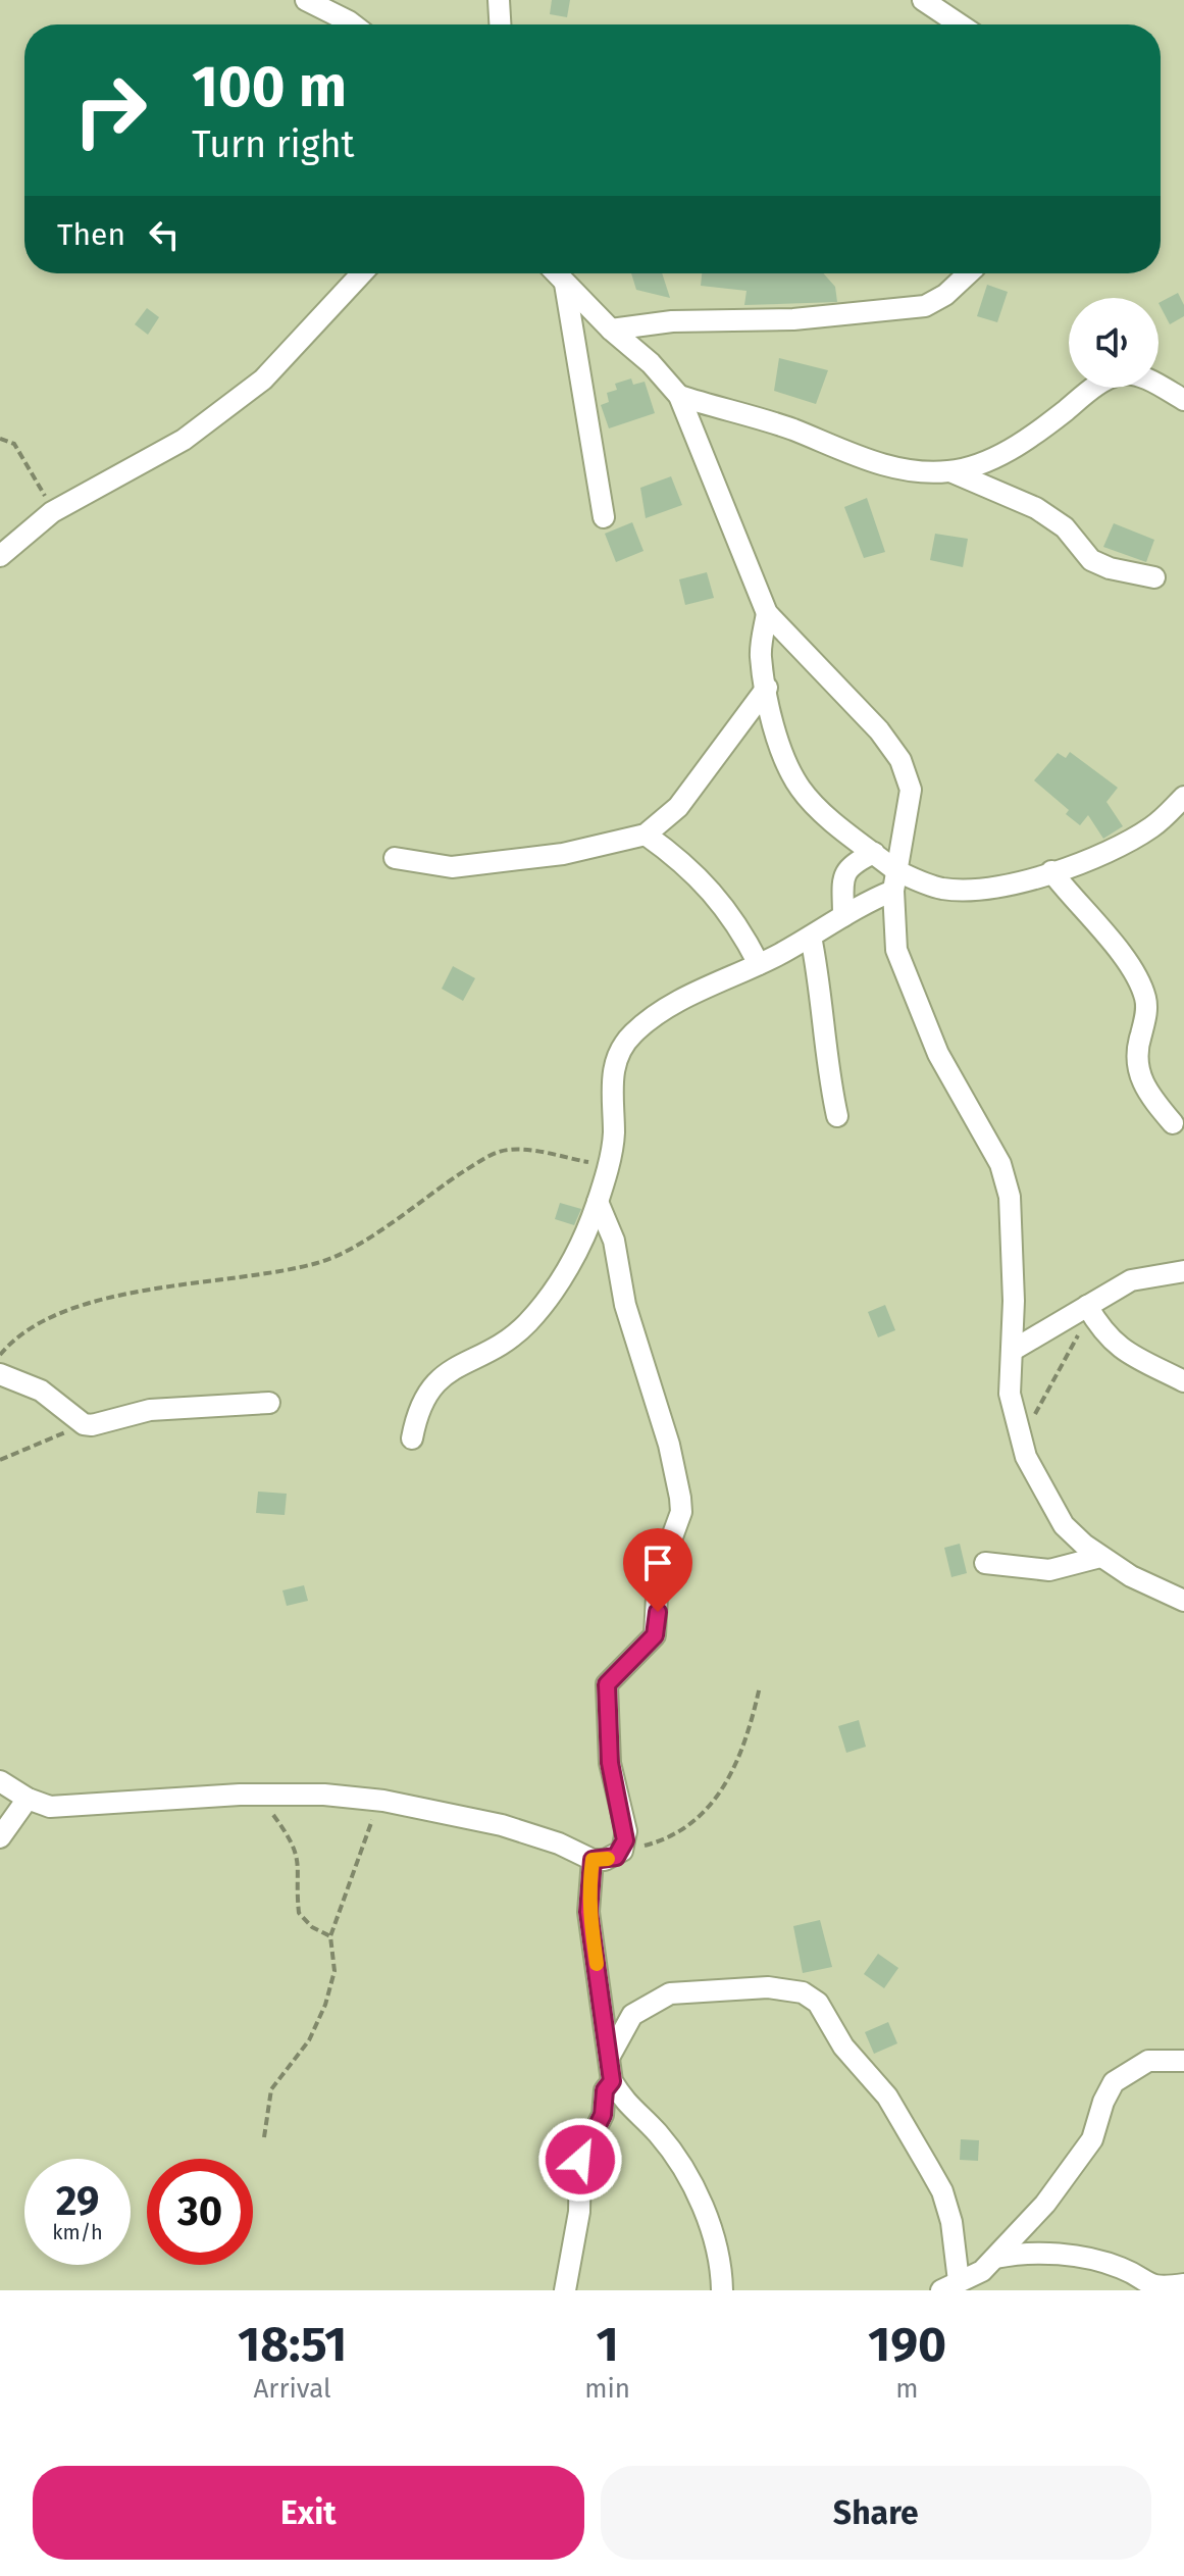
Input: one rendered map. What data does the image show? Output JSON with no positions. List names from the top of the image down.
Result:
{
  "page": {
    "turn": ["100 m", "Turn right"],
    "then": "Then",
    "speed": "29 km/h",
    "limit": "30",
    "eta": [
      "18:51",
      "Arrival",
      "1",
      "min",
      "190",
      "m"
    ],
    "buttons": ["Exit", "Share"]
  }
}
